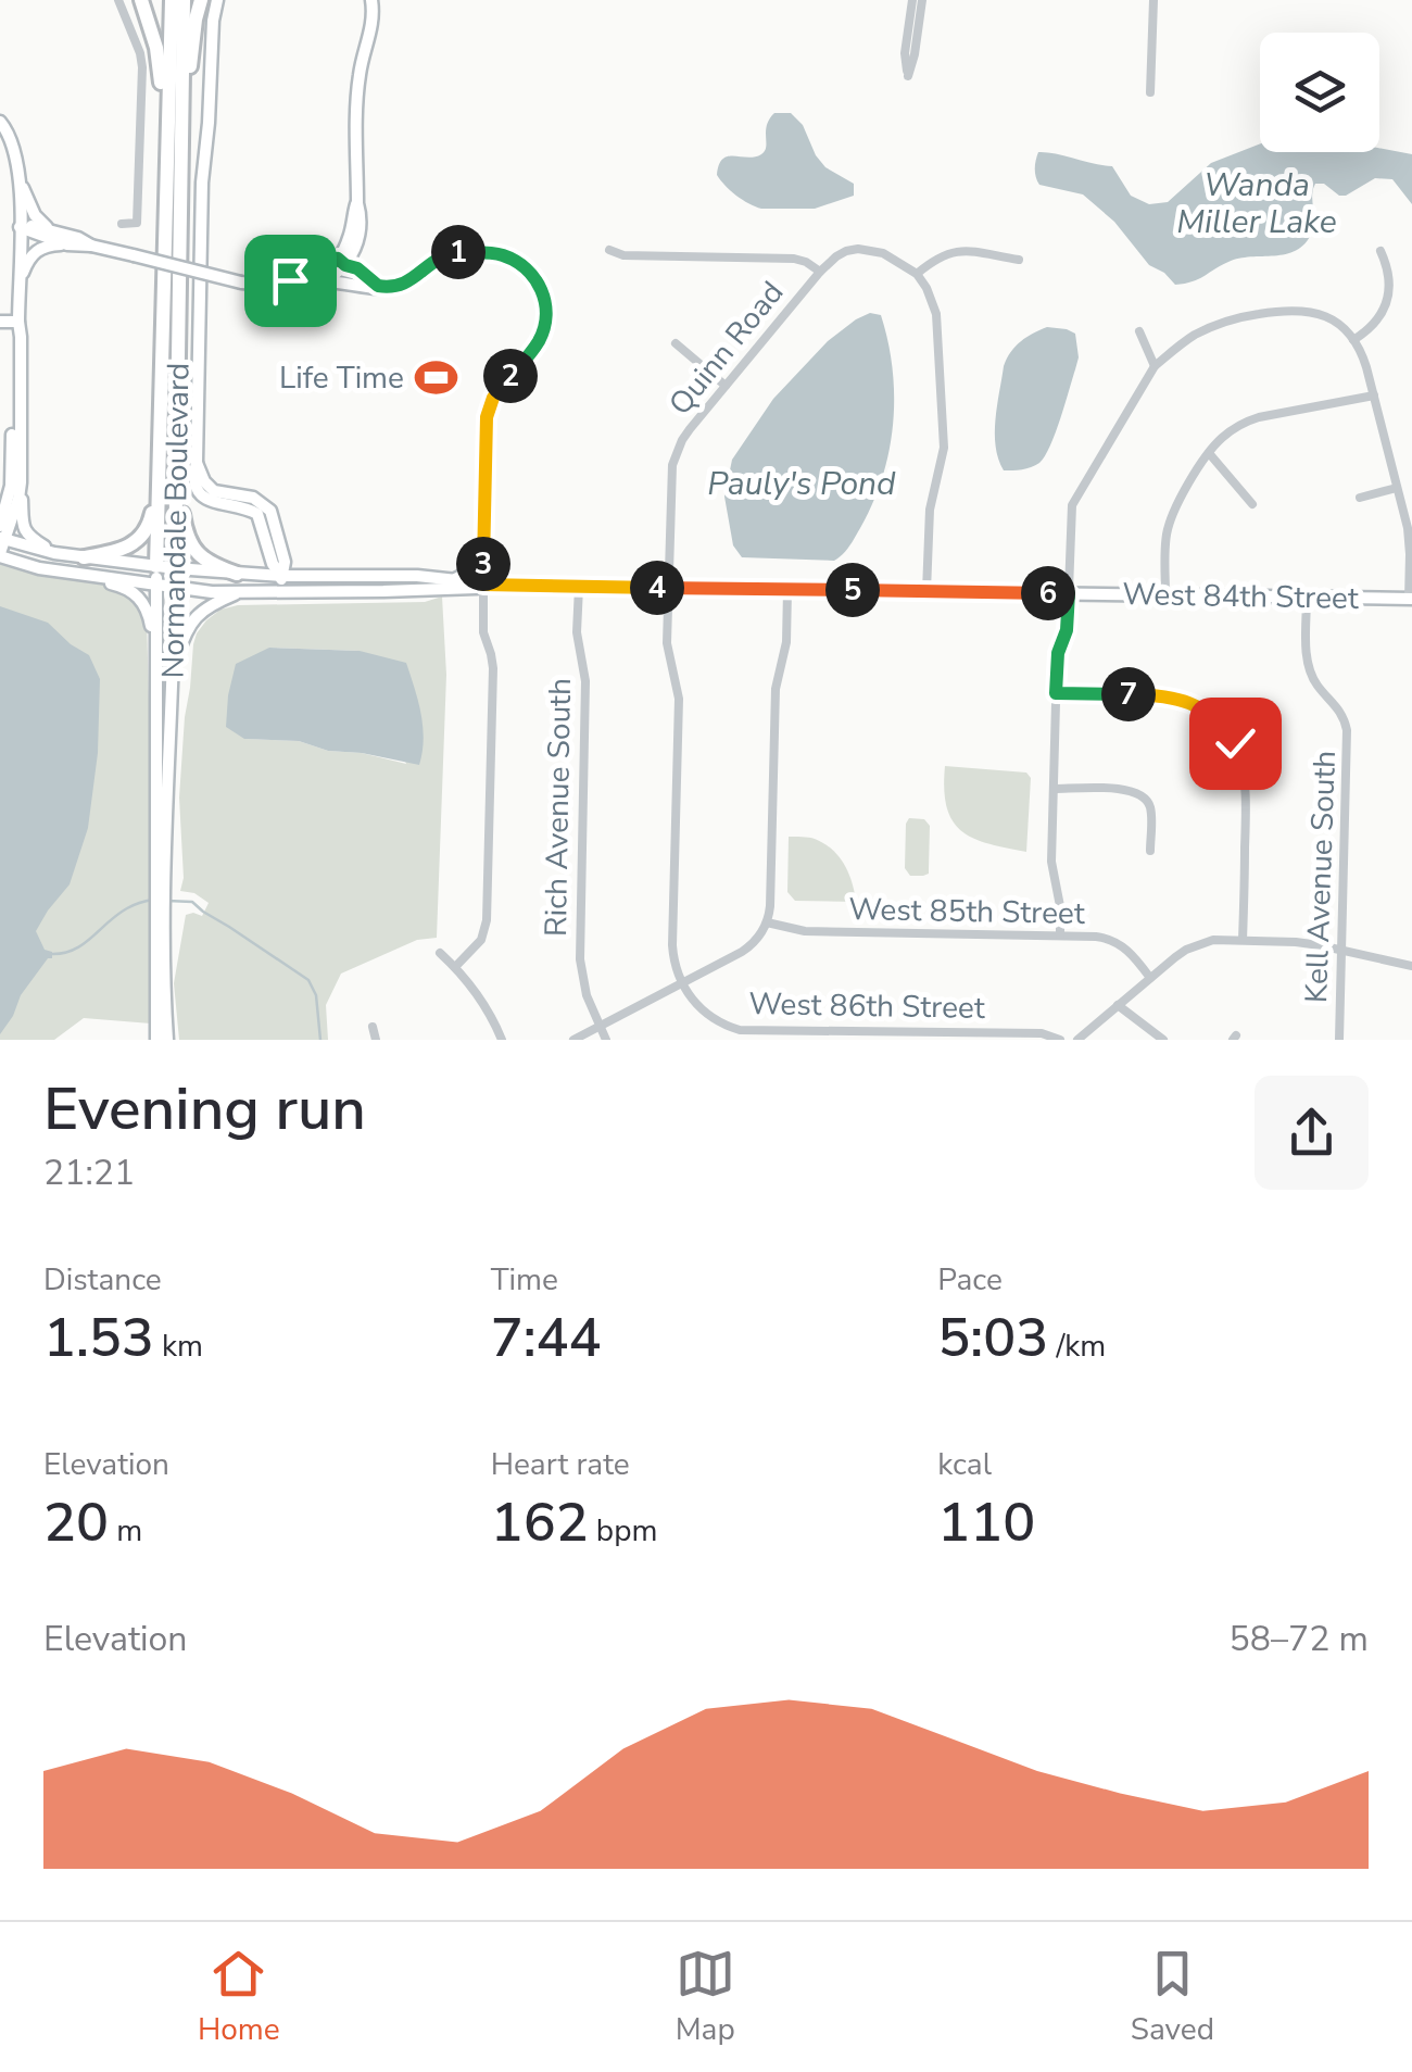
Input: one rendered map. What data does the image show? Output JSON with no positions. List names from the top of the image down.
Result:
{
  "streets": {
    "highway": ["Normandale Boulevard"],
    "street": [
      "Quinn Road",
      "West 84th Street",
      "Rich Avenue South",
      "Kell Avenue South",
      "West 85th Street",
      "West 86th Street"
    ]
  },
  "crossings": [
    ["Quinn Road", "West 84th Street"],
    ["Quinn Road", "West 86th Street"],
    ["Normandale Boulevard", "West 84th Street"],
    ["West 84th Street", "Rich Avenue South"],
    ["West 84th Street", "Kell Avenue South"]
  ],
  "water": ["Wanda Miller Lake", "Pauly's Pond"],
  "places": {
    "sports": ["Life Time"]
  },
  "page": {
    "pins": [
      "1",
      "2",
      "3",
      "4",
      "5",
      "6",
      "7"
    ],
    "heading": ["Evening run", "21:21"],
    "stats": [
      ["Distance", "1.53 km"],
      ["Time", "7:44"],
      ["Pace", "5:03 /km"],
      ["Elevation", "20 m"],
      ["Heart rate", "162 bpm"],
      ["kcal", "110"]
    ],
    "chart": ["Elevation", "58–72 m"],
    "tabs": ["Home", "Map", "Saved"]
  }
}
